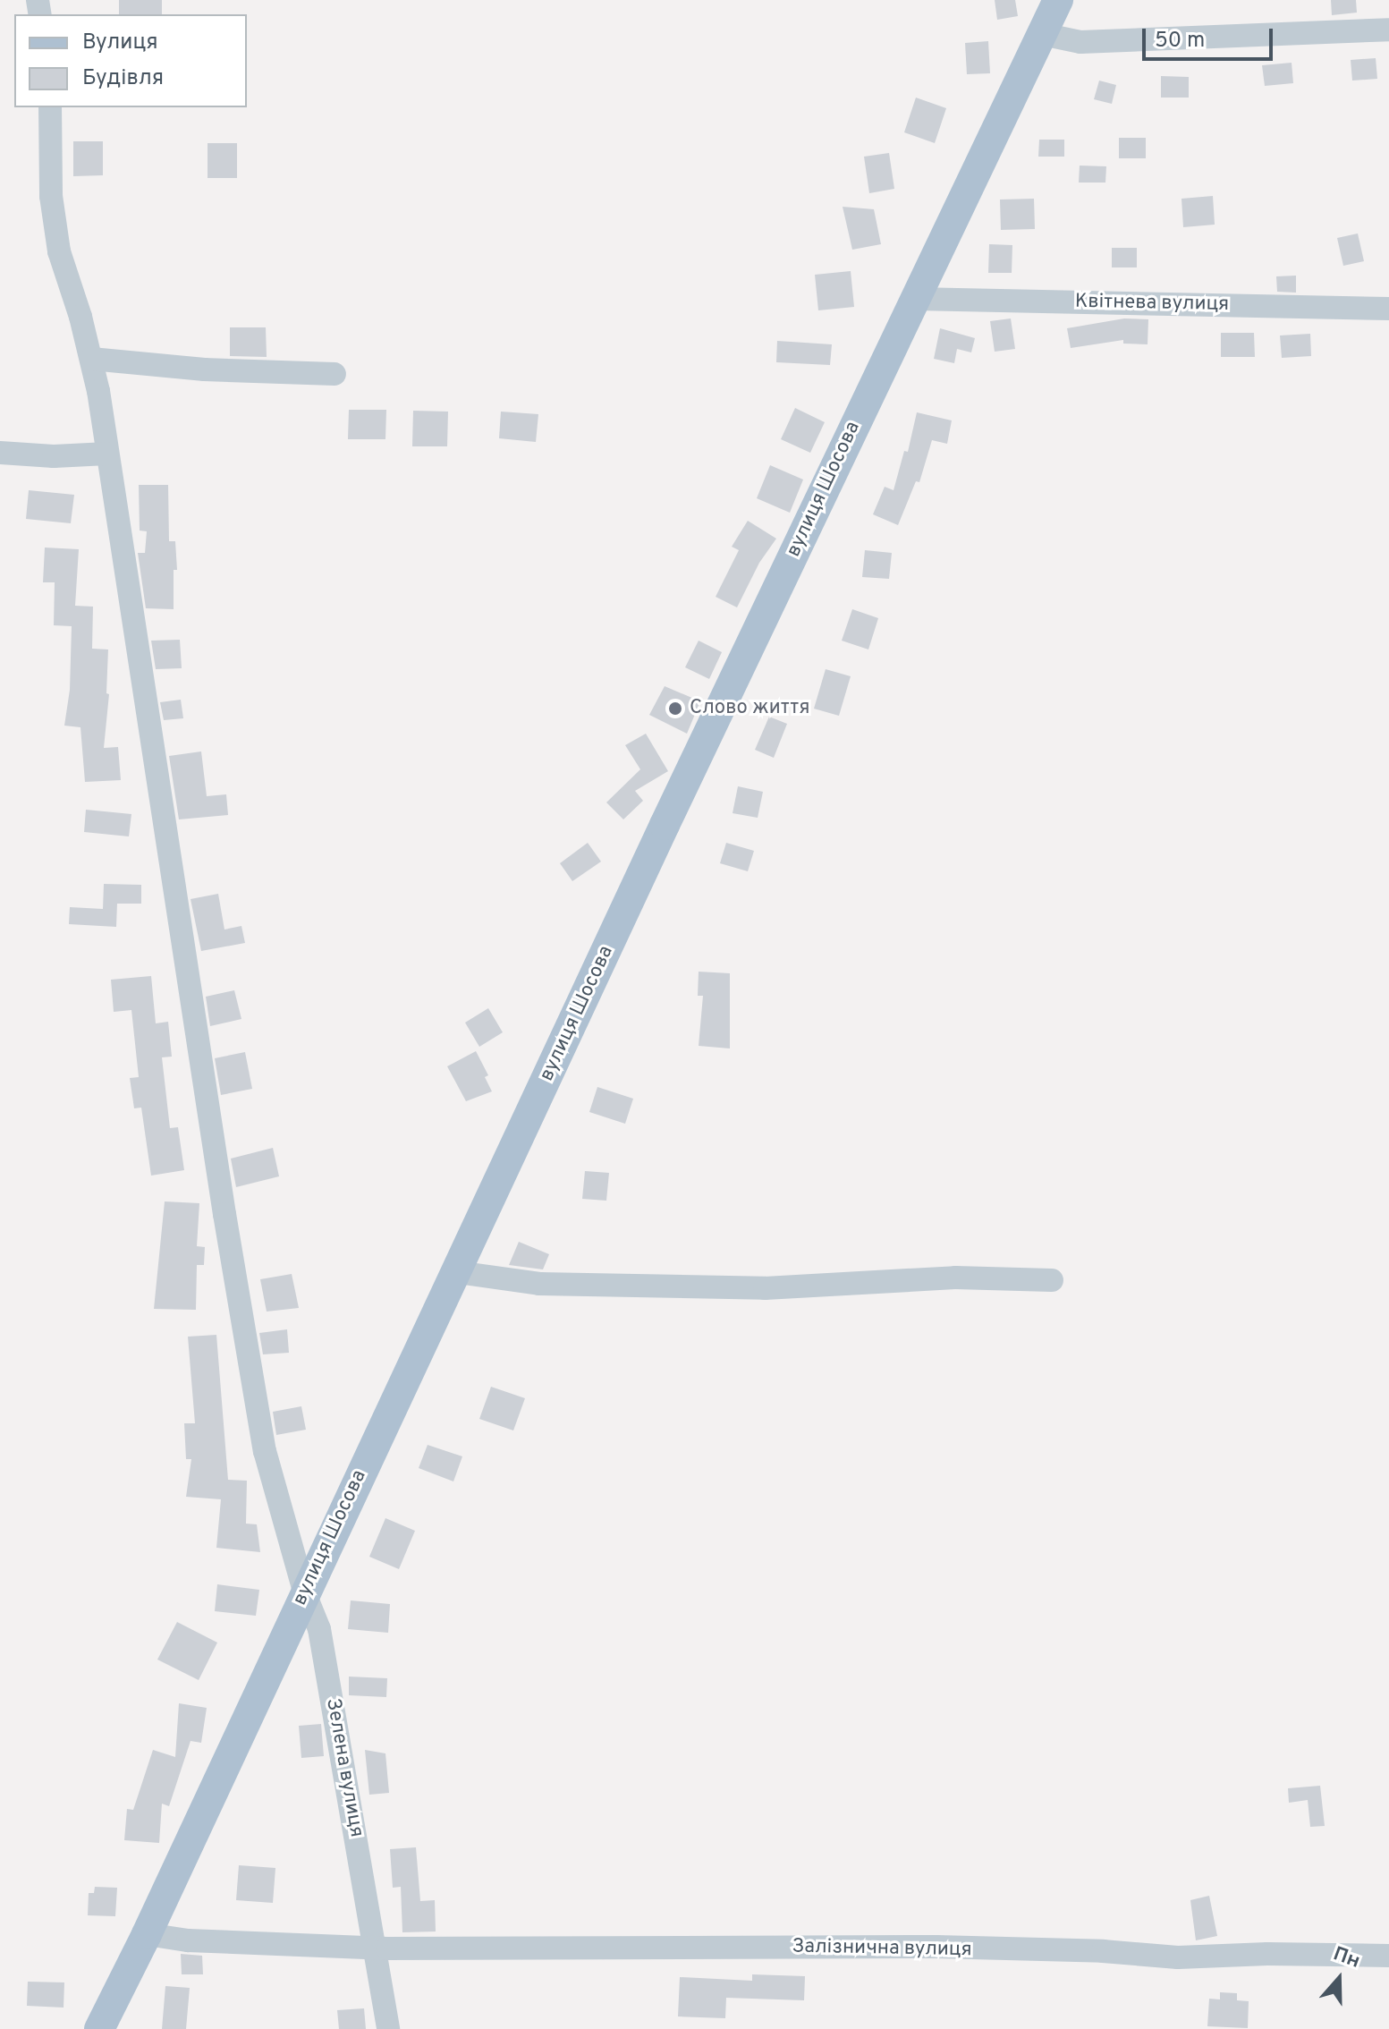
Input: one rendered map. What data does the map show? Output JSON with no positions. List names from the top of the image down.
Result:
{
  "streets": {
    "main road": ["вулиця Шосова"],
    "street": ["Квітнева вулиця", "Зелена вулиця", "Залізнична вулиця"]
  },
  "crossings": [
    ["Квітнева вулиця", "вулиця Шосова"],
    ["вулиця Шосова", "Зелена вулиця"],
    ["Зелена вулиця", "Залізнична вулиця"]
  ],
  "places": ["Слово життя"],
  "legend": ["Вулиця", "Будівля"],
  "scale_bar": "50 m",
  "north": "top"
}
